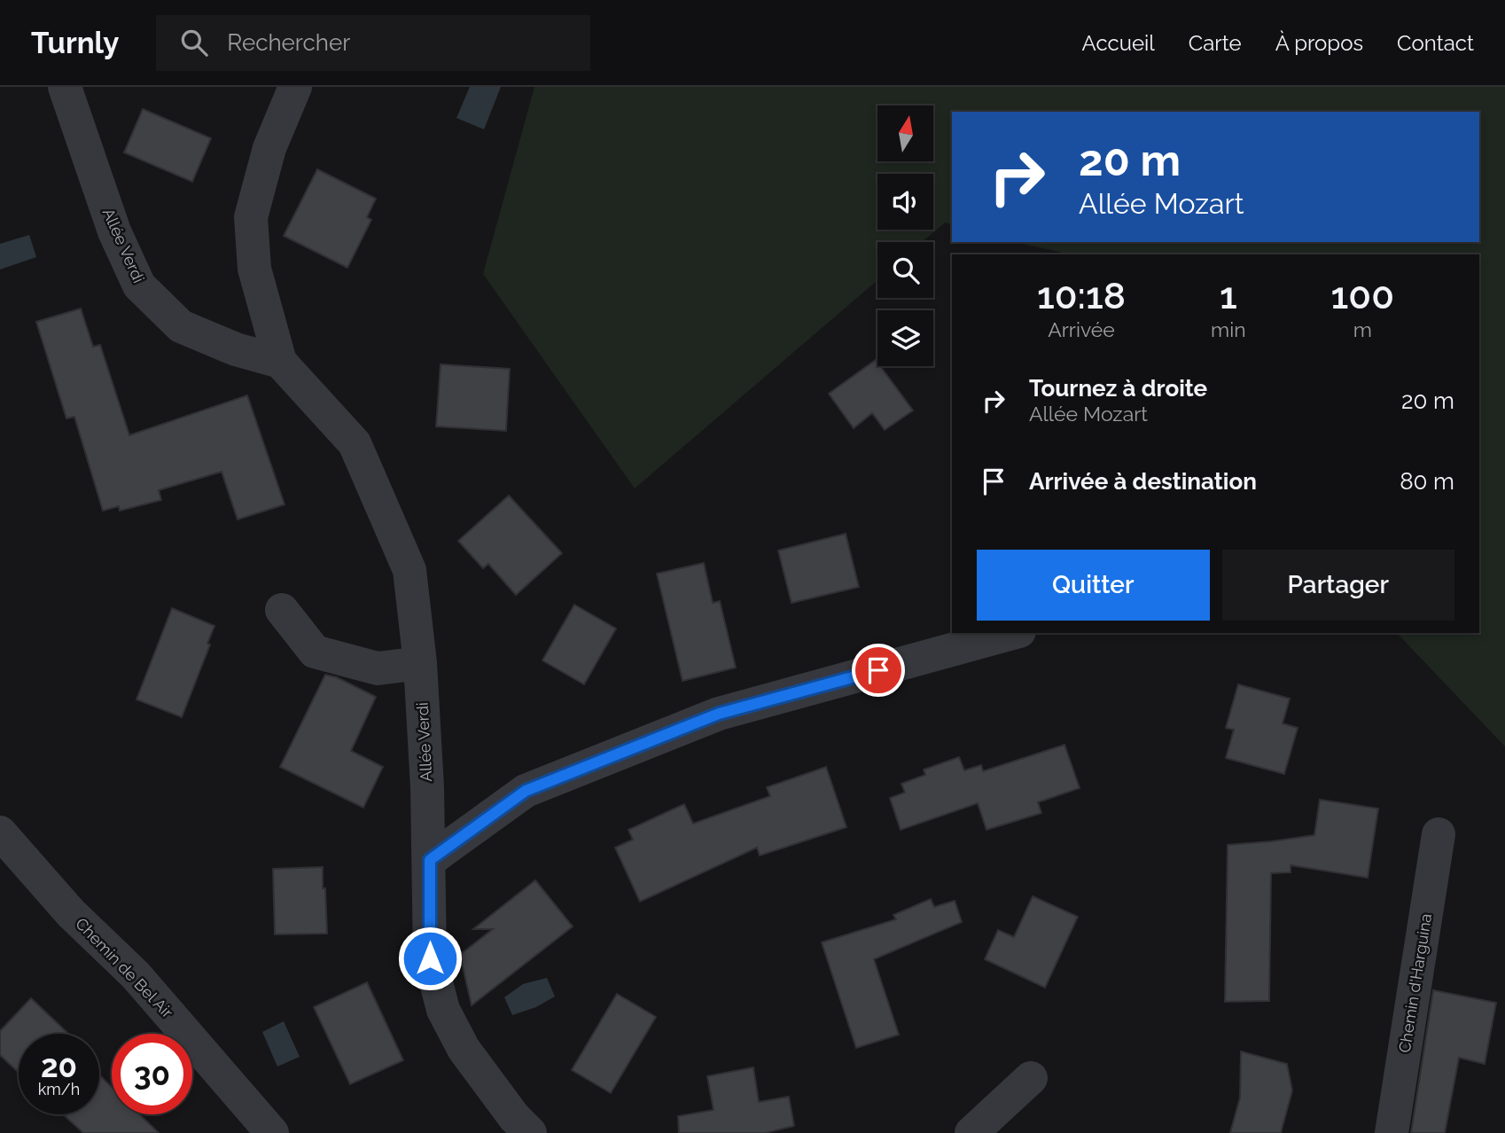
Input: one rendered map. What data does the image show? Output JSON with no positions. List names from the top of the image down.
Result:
{
  "streets": {
    "street": ["Allée Verdi", "Chemin de Bel Air", "Chemin d'Harguina"]
  },
  "north": "top",
  "page": {
    "header": "Turnly",
    "search": "Rechercher",
    "nav": [
      "Accueil",
      "Carte",
      "À propos",
      "Contact"
    ],
    "turn": ["20 m", "Allée Mozart"],
    "eta": [
      "10:18",
      "Arrivée",
      "1",
      "min",
      "100",
      "m"
    ],
    "list": [
      {
        "name": "Tournez à droite",
        "note": "Allée Mozart",
        "value": "20 m"
      },
      {
        "name": "Arrivée à destination",
        "value": "80 m"
      }
    ],
    "buttons": ["Quitter", "Partager"],
    "speed": "20 km/h",
    "limit": "30"
  }
}
